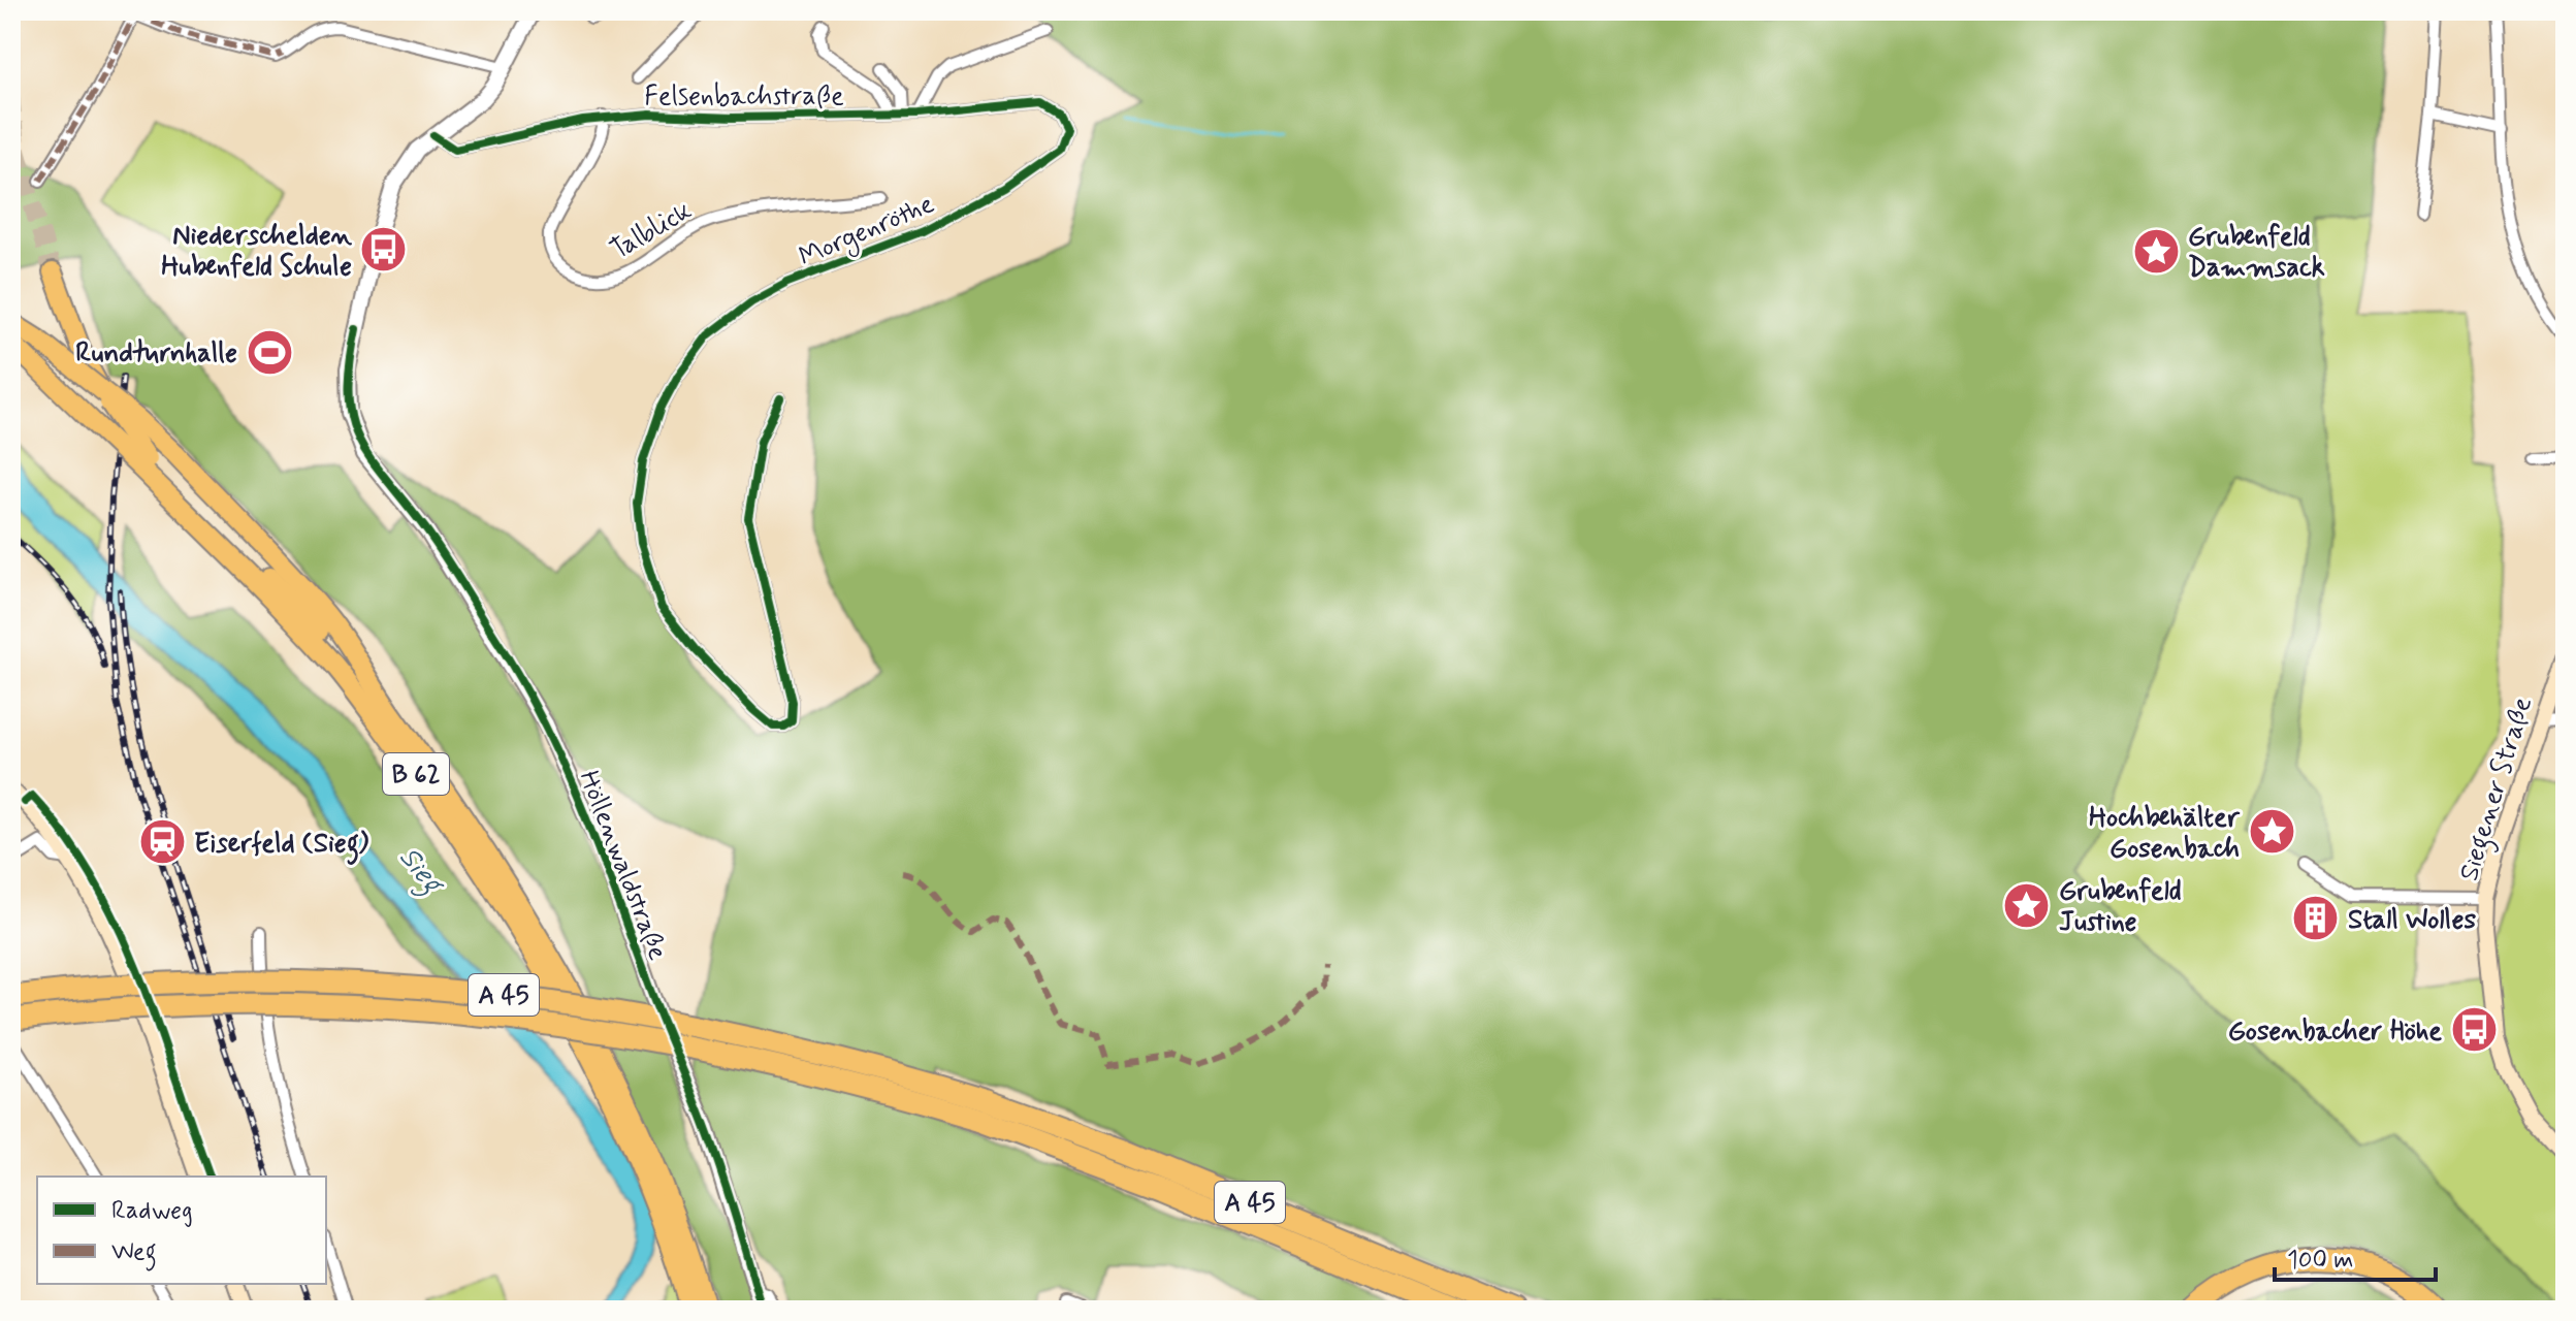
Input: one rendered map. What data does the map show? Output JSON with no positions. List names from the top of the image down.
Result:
{
  "streets": {
    "highway": ["B 62", "A 45"],
    "main road": ["Siegener Straße"],
    "street": [
      "Felsenbachstraße",
      "Talblick",
      "Morgenröthe",
      "Höllenwaldstraße"
    ]
  },
  "crossings": [
    ["Felsenbachstraße", "Talblick"],
    ["Felsenbachstraße", "Morgenröthe"],
    ["Felsenbachstraße", "Höllenwaldstraße"]
  ],
  "water": ["Sieg"],
  "places": {
    "bus stop": ["Niederschelden Hubenfeld Schule", "Gosenbacher Höhe"],
    "place": ["Grubenfeld Dammsack", "Hochbehälter Gosenbach", "Grubenfeld Justine"],
    "sports": ["Rundturnhalle"],
    "station": ["Eiserfeld (Sieg)"],
    "building": ["Stall Wolles"]
  },
  "legend": ["Radweg", "Weg"],
  "scale_bar": "100 m"
}
